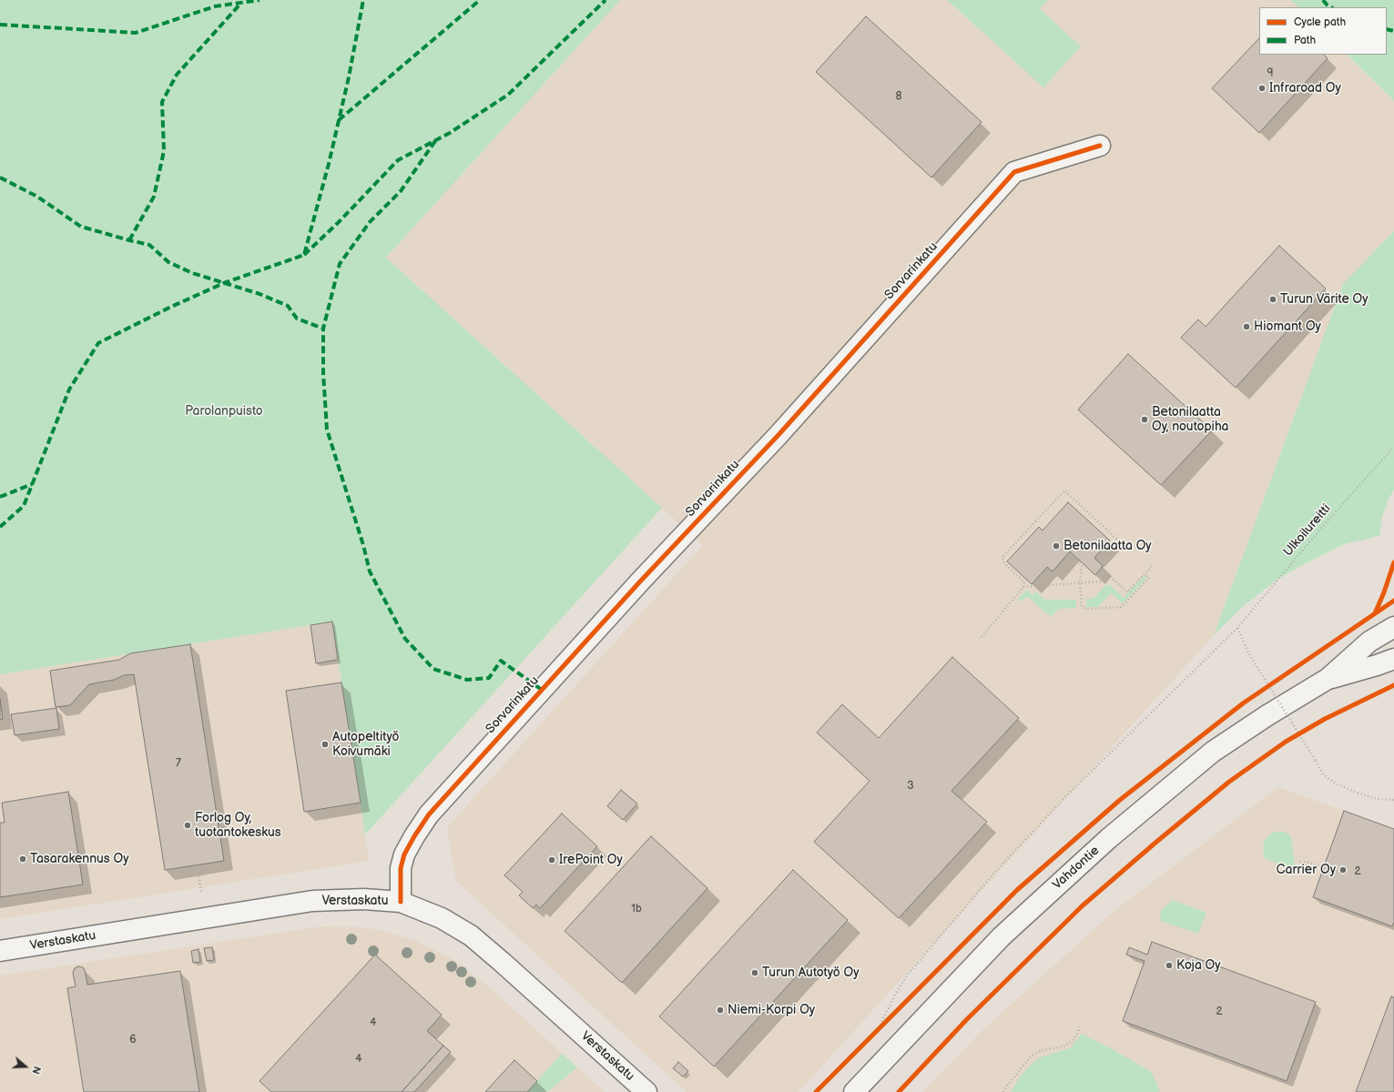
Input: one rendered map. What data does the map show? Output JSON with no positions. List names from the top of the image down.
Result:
{
  "streets": {
    "street": ["Sorvarinkatu", "Vahdontie", "Verstaskatu"],
    "path": ["Ulkoilureitti"]
  },
  "crossings": [
    ["Sorvarinkatu", "Verstaskatu"]
  ],
  "parks": ["Parolanpuisto"],
  "places": [
    "Infraroad Oy",
    "Turun Värite Oy",
    "Hiomant Oy",
    "Betonilaatta Oy, noutopiha",
    "Betonilaatta Oy",
    "Autopeltityö Koivumäki",
    "Forlog Oy, tuotantokeskus",
    "Tasarakennus Oy",
    "IrePoint Oy",
    "Carrier Oy",
    "Koja Oy",
    "Turun Autotyö Oy",
    "Niemi-Korpi Oy"
  ],
  "house_numbers": [
    "9",
    "8",
    "7",
    "3",
    "2",
    "1b",
    "2",
    "4",
    "6",
    "4"
  ],
  "legend": ["Cycle path", "Path"],
  "north": "right"
}
